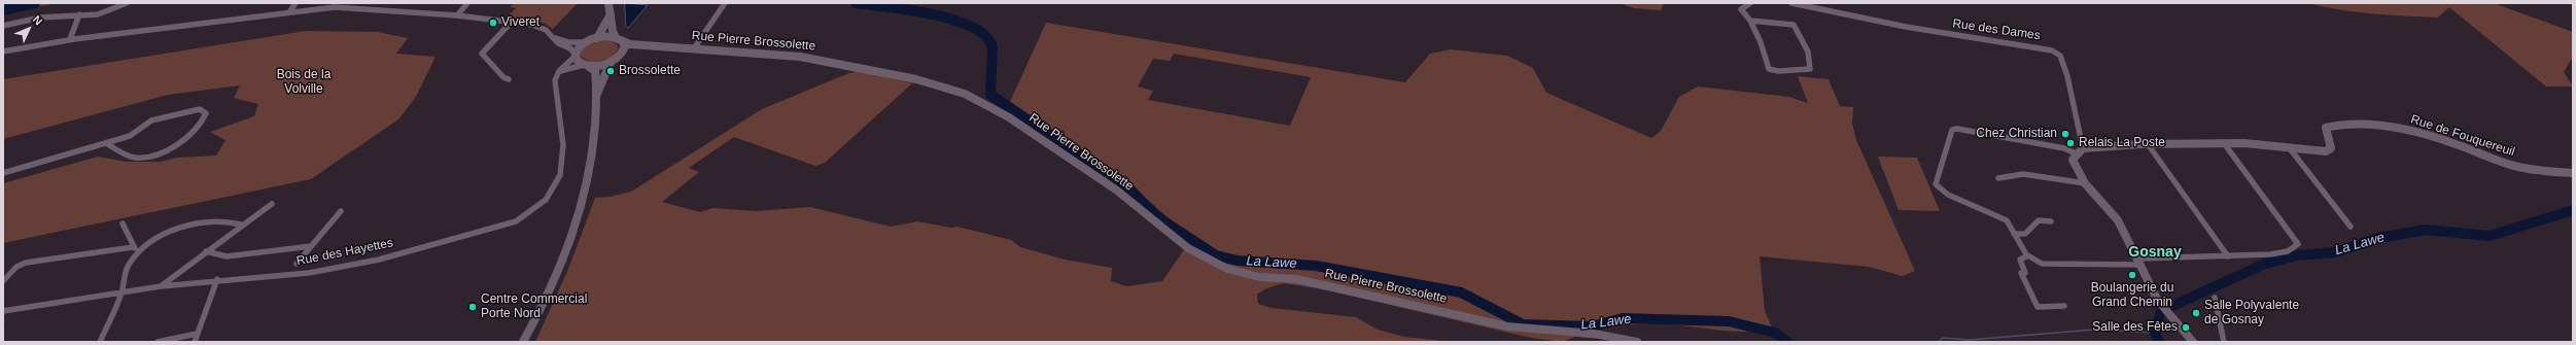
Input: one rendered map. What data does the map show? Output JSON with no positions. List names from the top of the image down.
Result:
{
  "streets": {
    "street": [
      "Rue des Dames",
      "Rue Pierre Brossolette",
      "Rue de Fouquereuil",
      "Rue des Hayettes"
    ]
  },
  "crossings": [
    ["Rue des Dames", "Rue de Fouquereuil"]
  ],
  "districts": ["Gosnay"],
  "water": ["La Lawe"],
  "parks": ["Bois de la Volville"],
  "places": [
    "Viveret",
    "Brossolette",
    "Chez Christian",
    "Relais La Poste",
    "Boulangerie du Grand Chemin",
    "Centre Commercial Porte Nord",
    "Salle Polyvalente de Gosnay",
    "Salle des Fêtes"
  ],
  "north": "top right"
}
